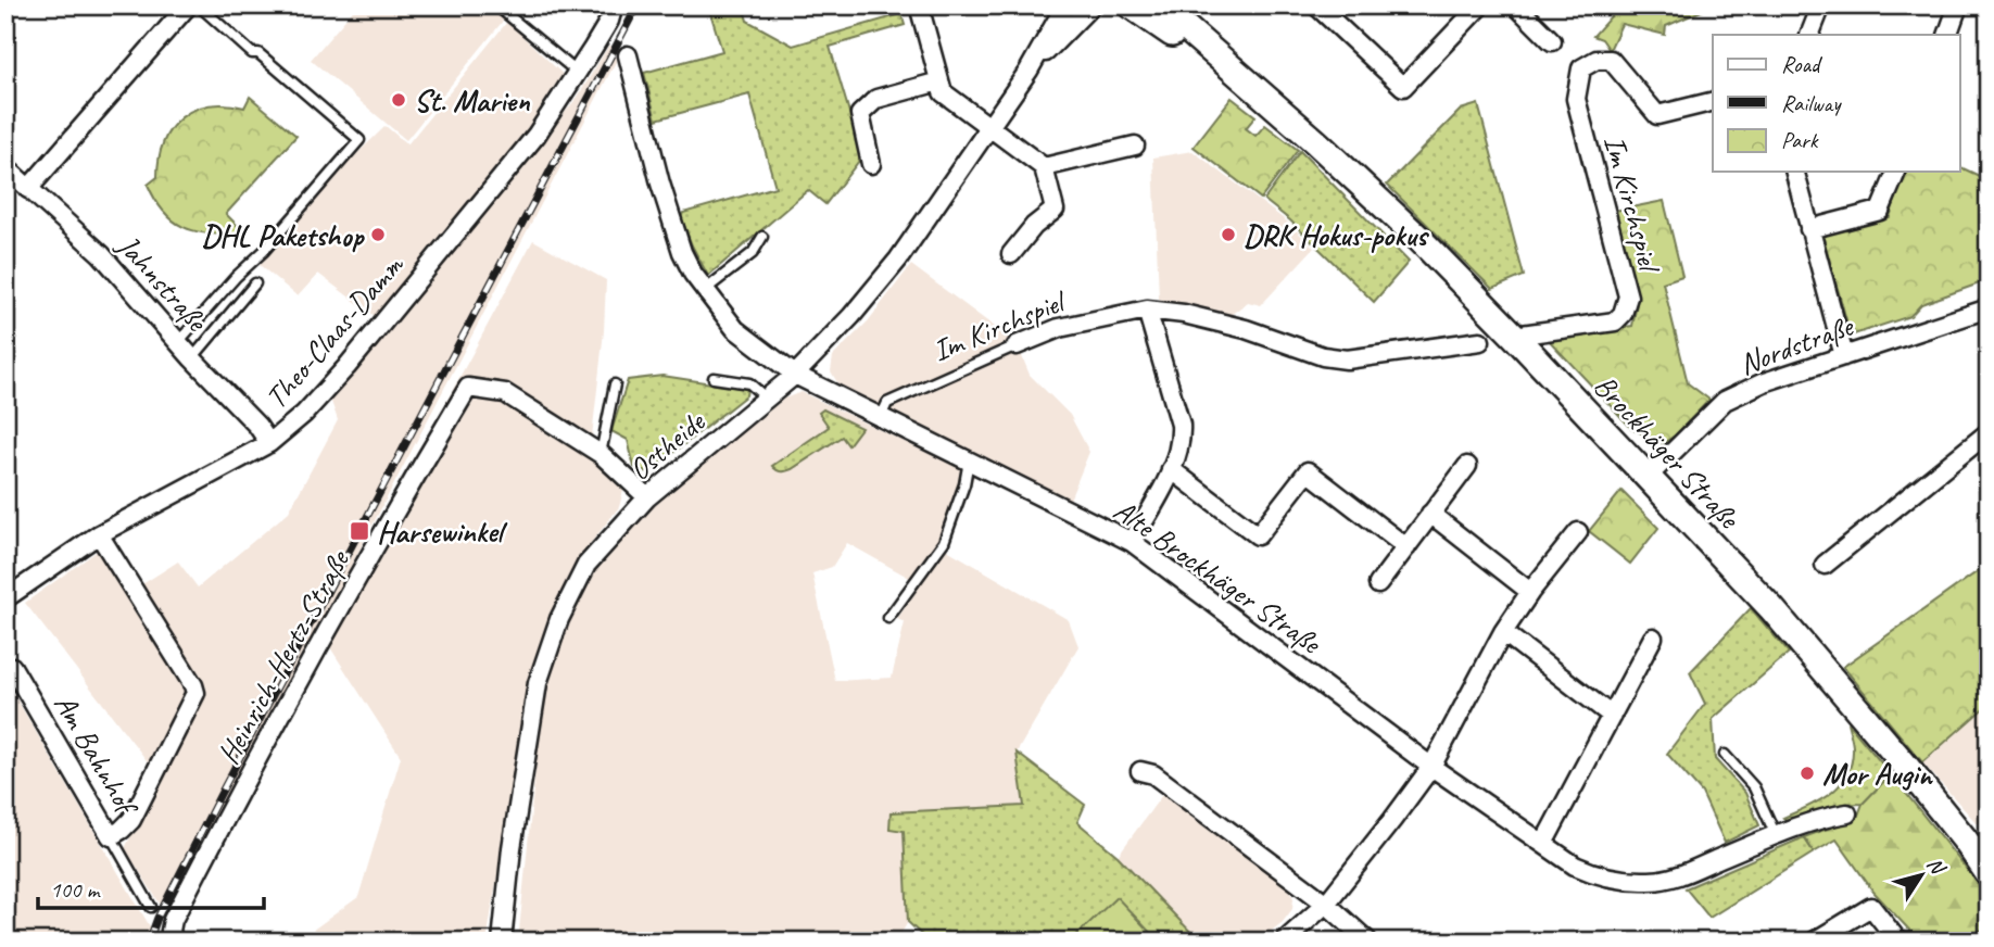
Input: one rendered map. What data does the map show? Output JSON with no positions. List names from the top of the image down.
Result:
{
  "streets": {
    "street": [
      "Im Kirchspiel",
      "Jahnstraße",
      "Theo-Claas-Damm",
      "Nordstraße",
      "Ostheide",
      "Brockhäger Straße",
      "Alte Brockhäger Straße",
      "Heinrich-Hertz-Straße",
      "Am Bahnhof"
    ]
  },
  "crossings": [
    ["Im Kirchspiel", "Brockhäger Straße"],
    ["Im Kirchspiel", "Alte Brockhäger Straße"],
    ["Jahnstraße", "Theo-Claas-Damm"],
    ["Theo-Claas-Damm", "Am Bahnhof"],
    ["Nordstraße", "Brockhäger Straße"],
    ["Ostheide", "Alte Brockhäger Straße"],
    ["Ostheide", "Heinrich-Hertz-Straße"]
  ],
  "places": {
    "other": [
      "St. Marien",
      "DHL Paketshop",
      "DRK Hokus-pokus",
      "Mor Augin"
    ],
    "transit": ["Harsewinkel"]
  },
  "legend": ["Road", "Railway", "Park"],
  "scale_bar": "100 m",
  "north": "top right"
}
